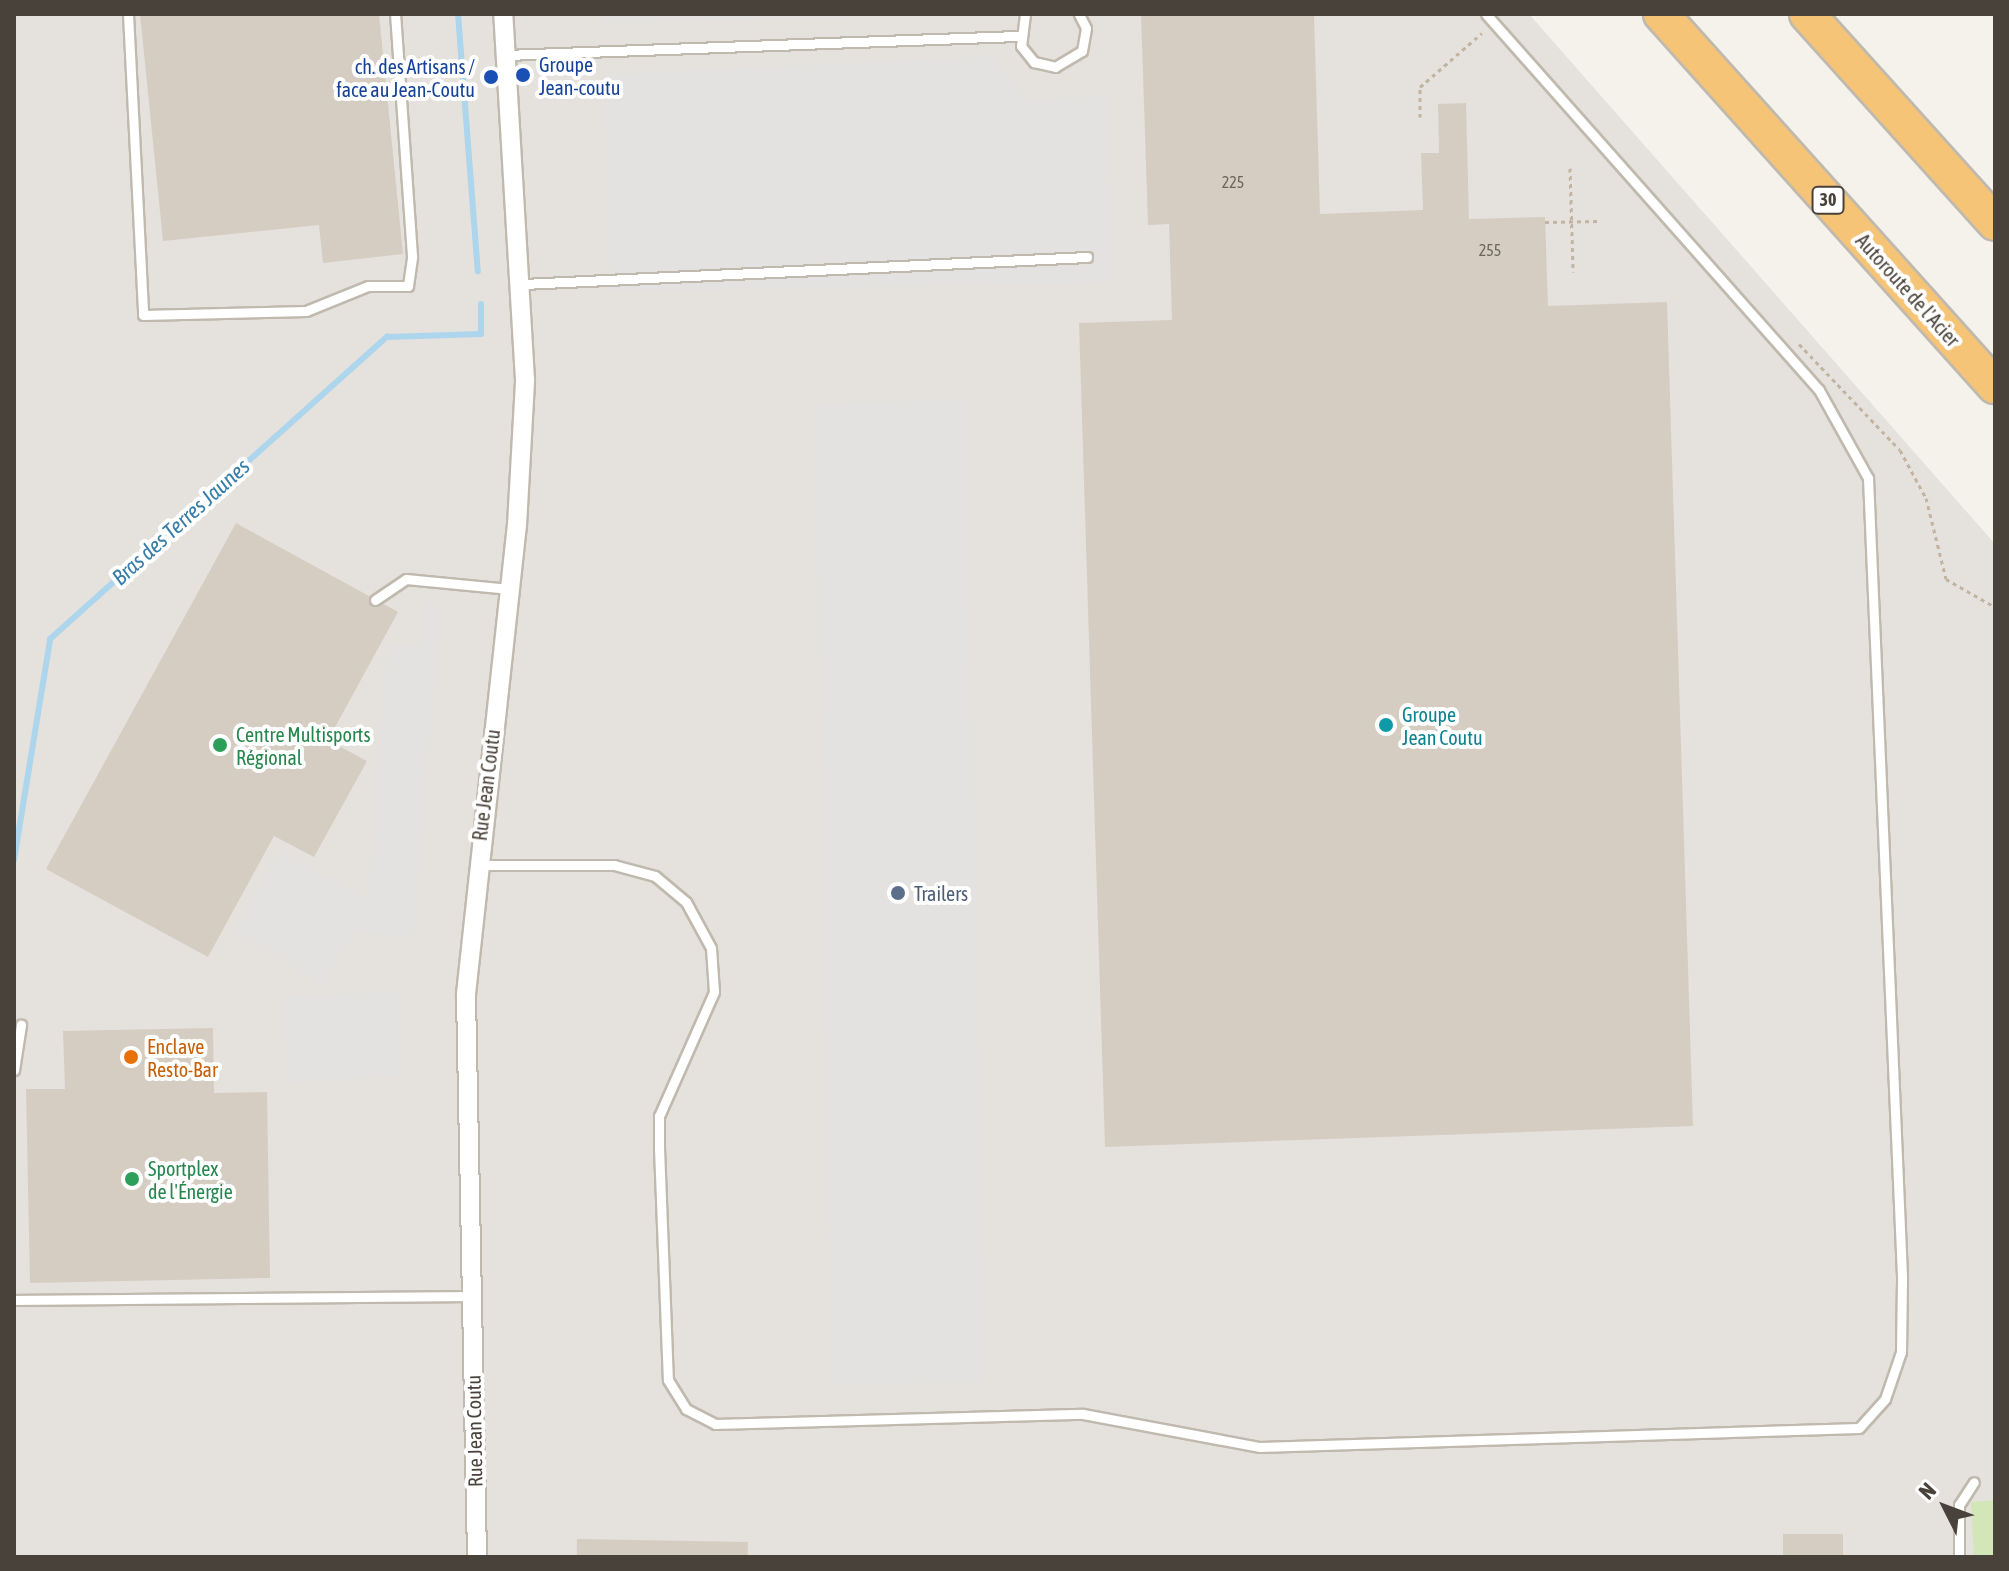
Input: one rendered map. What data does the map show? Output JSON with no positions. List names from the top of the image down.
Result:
{
  "streets": {
    "highway": ["30", "Autoroute de l'Acier"],
    "street": ["Rue Jean Coutu"]
  },
  "water": ["Bras des Terres Jaunes"],
  "places": [
    "Groupe Jean-coutu",
    "ch. des Artisans / face au Jean-Coutu",
    "Groupe Jean Coutu",
    "Centre Multisports Régional",
    "Trailers",
    "Enclave Resto-Bar",
    "Sportplex de l'Énergie"
  ],
  "house_numbers": ["225", "255"],
  "north": "top left"
}
